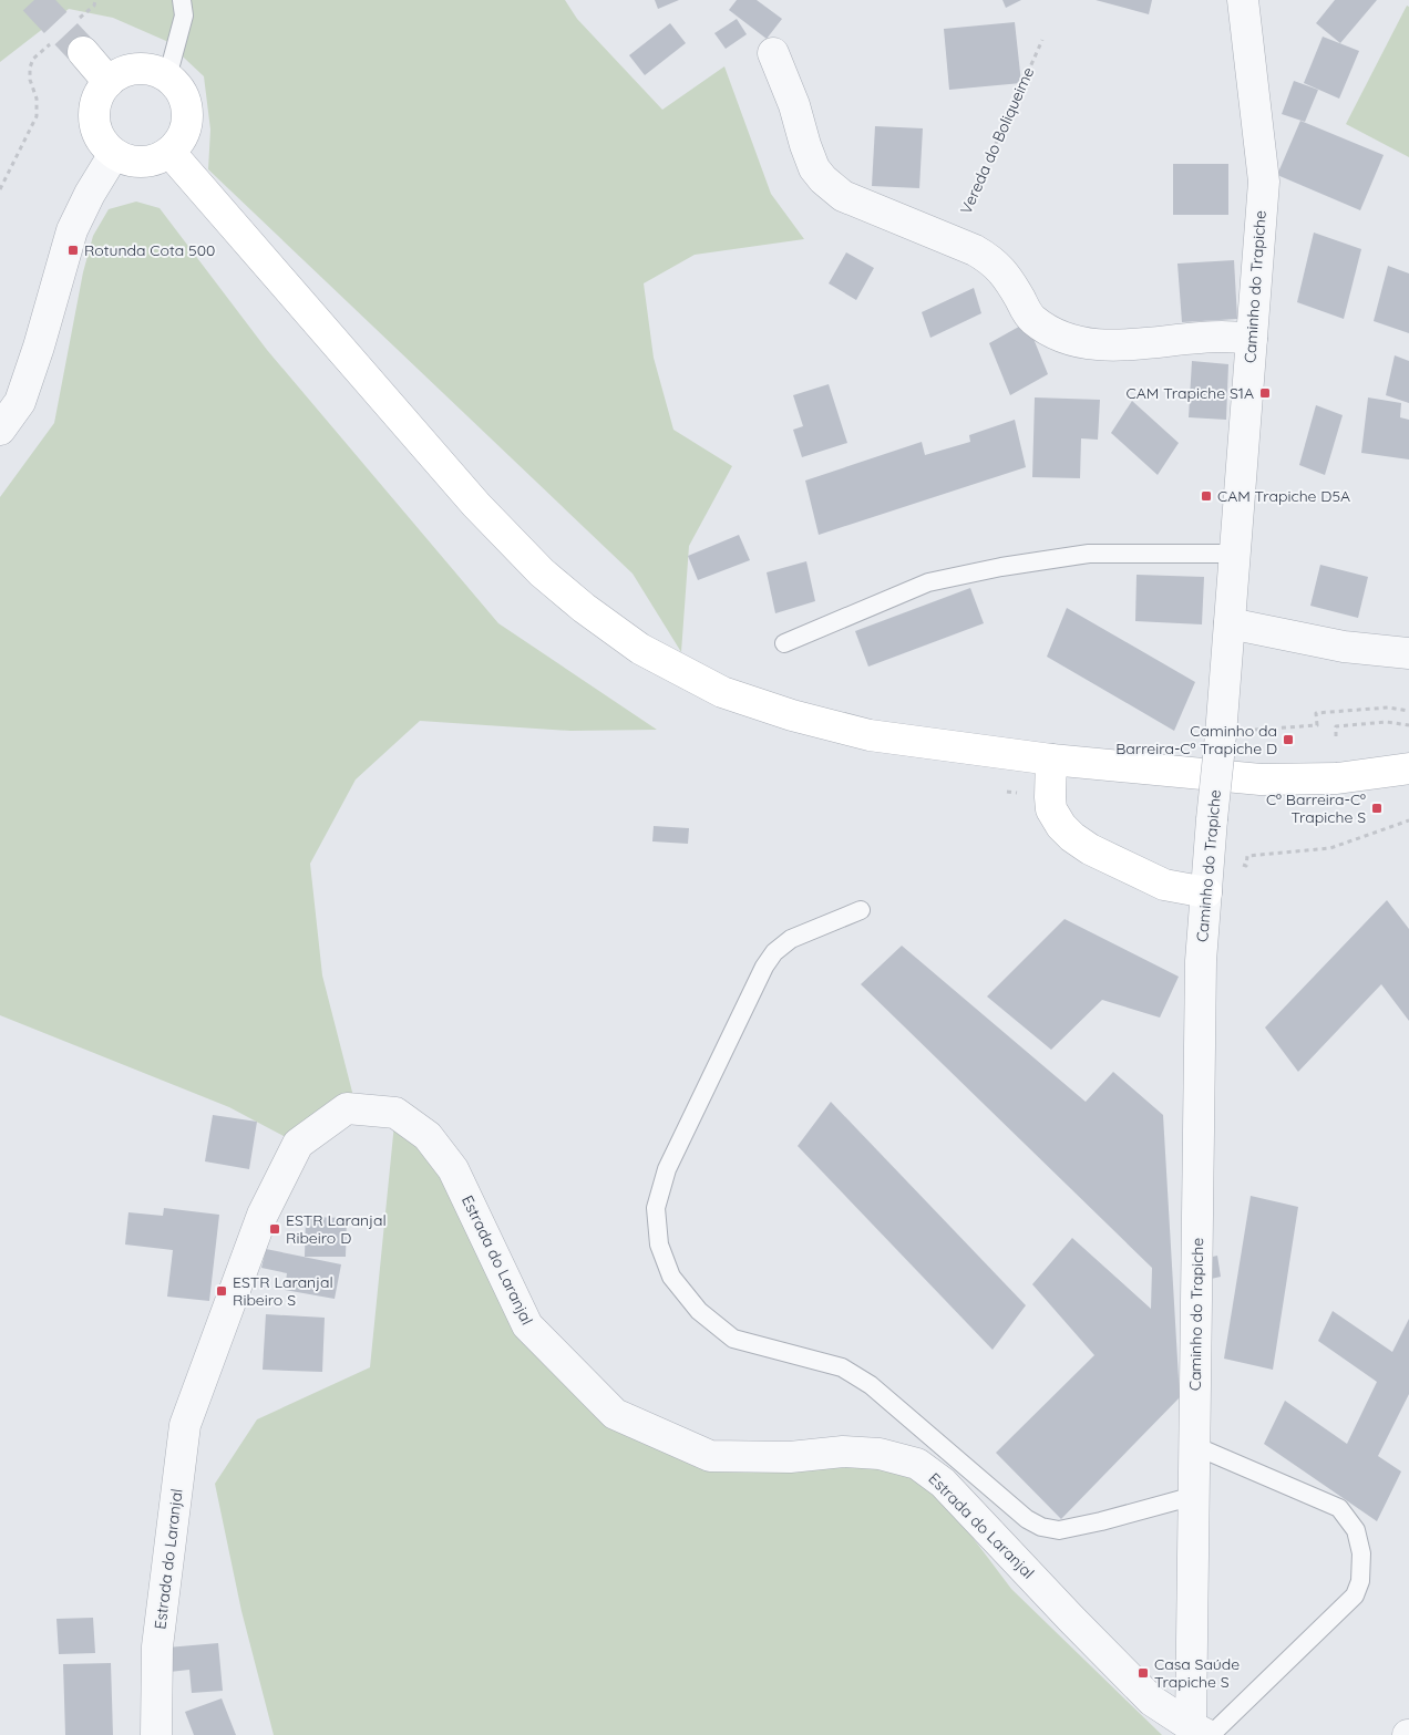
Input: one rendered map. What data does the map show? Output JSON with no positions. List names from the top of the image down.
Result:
{
  "streets": {
    "street": ["Caminho do Trapiche", "Estrada do Laranjal"],
    "path": ["Vereda do Boliqueime"]
  },
  "crossings": [
    ["Caminho do Trapiche", "Estrada do Laranjal"]
  ],
  "places": {
    "transit": [
      "Rotunda Cota 500",
      "CAM Trapiche S1A",
      "CAM Trapiche D5A",
      "Caminho da Barreira-Cº Trapiche D",
      "Cº Barreira-Cº Trapiche S",
      "ESTR Laranjal Ribeiro D",
      "ESTR Laranjal Ribeiro S",
      "Casa Saúde Trapiche S"
    ]
  }
}
